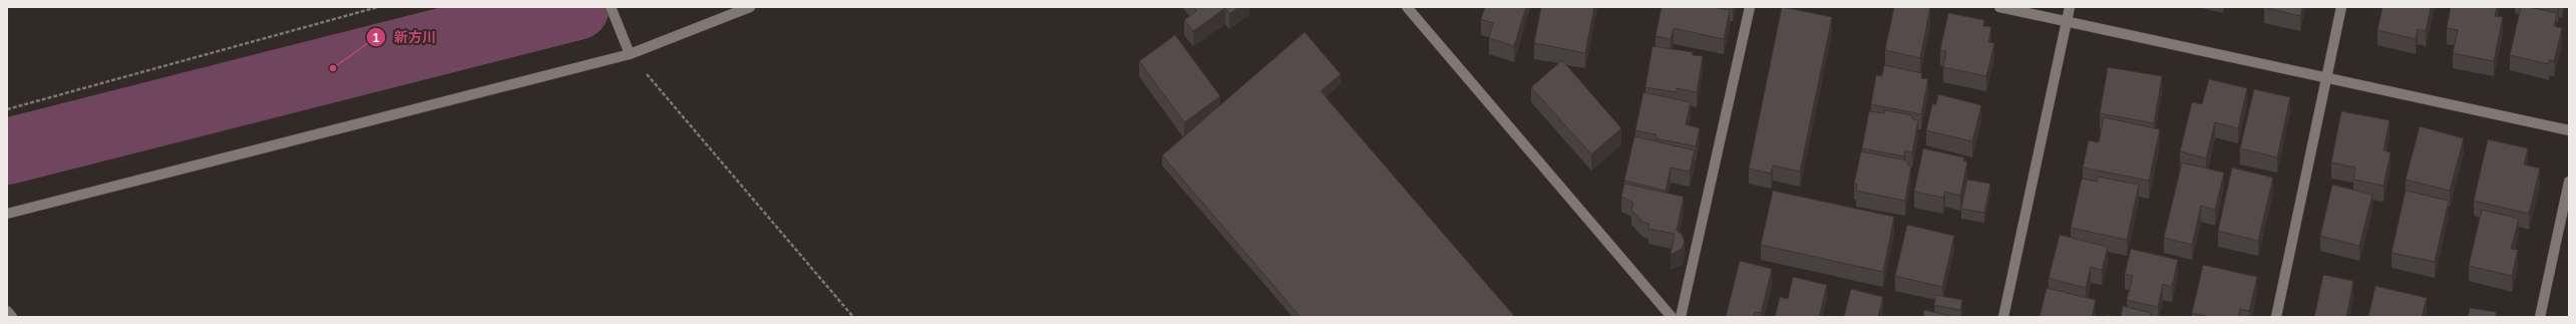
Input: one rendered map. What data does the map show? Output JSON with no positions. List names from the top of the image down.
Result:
{
  "places": ["新方川"]
}
